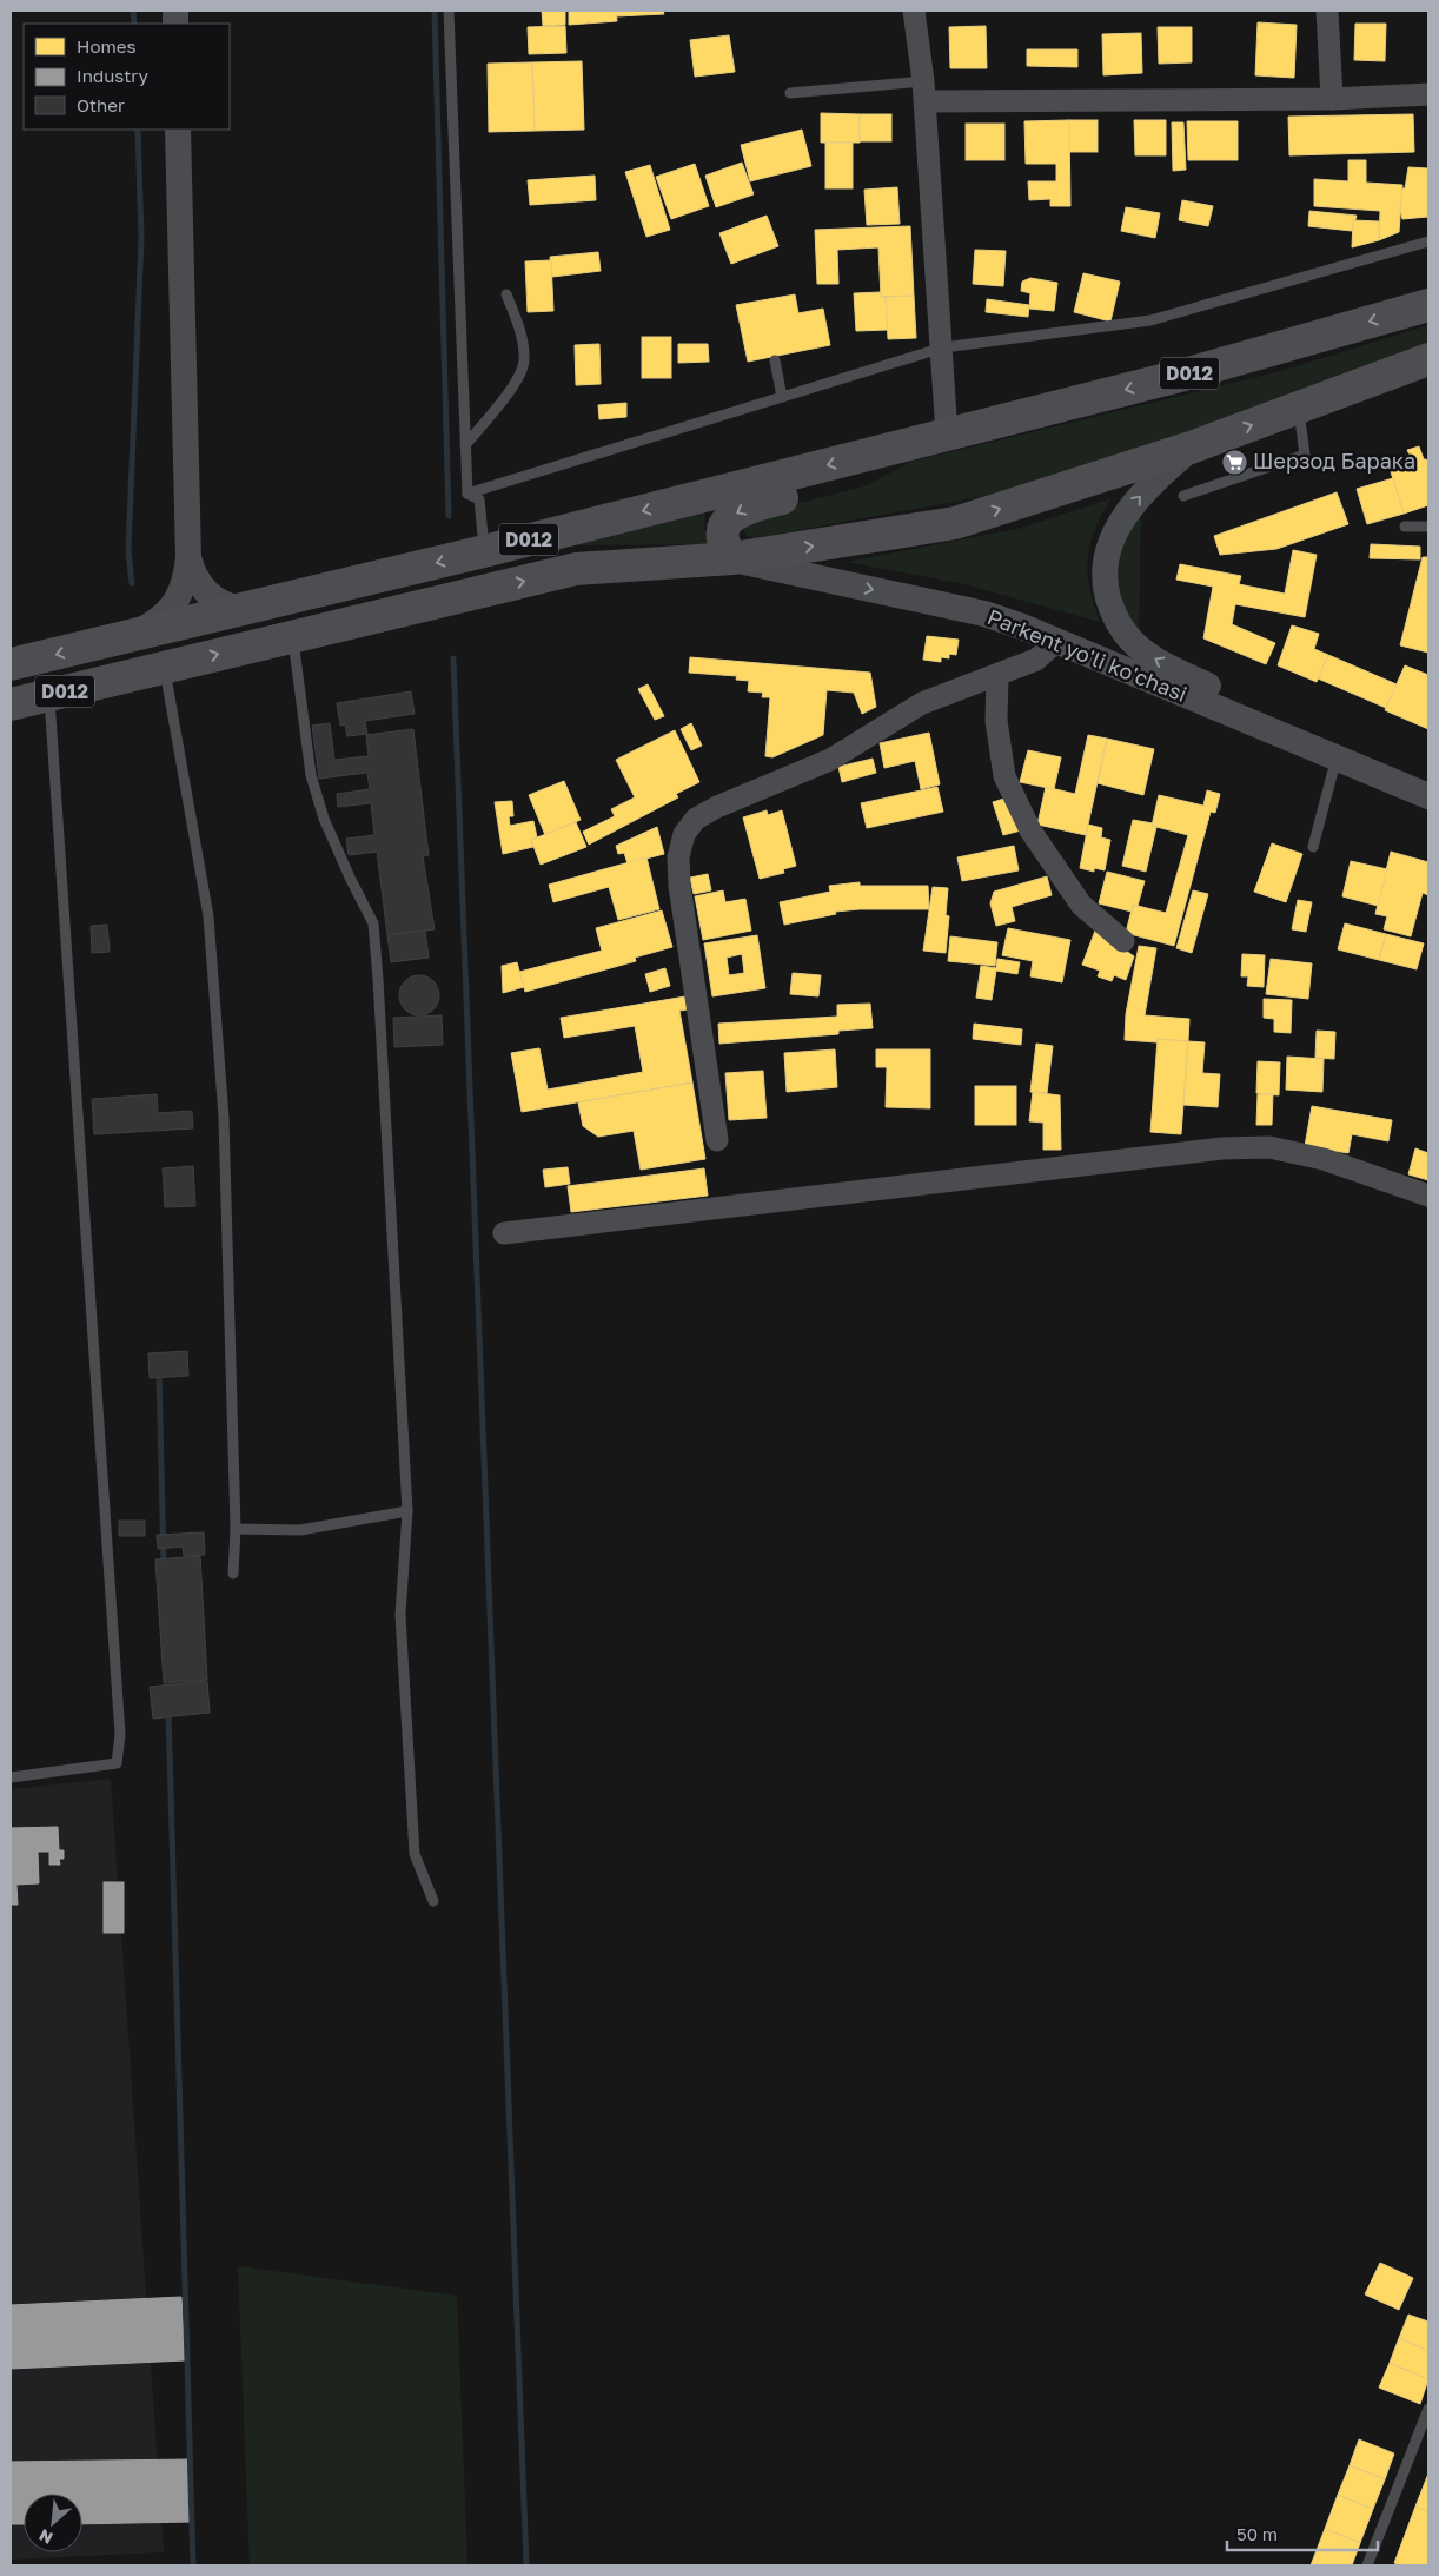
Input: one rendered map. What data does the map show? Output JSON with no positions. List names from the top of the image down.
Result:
{
  "streets": {
    "highway": ["D012"],
    "street": ["Parkent yo'li ko'chasi"]
  },
  "crossings": [
    ["D012", "Parkent yo'li ko'chasi"]
  ],
  "one_way": ["Parkent yo'li ko'chasi"],
  "places": {
    "supermarket": ["Шерзод Барака"]
  },
  "legend": ["Homes", "Industry", "Other"],
  "scale_bar": "50 m",
  "north": "bottom left"
}
